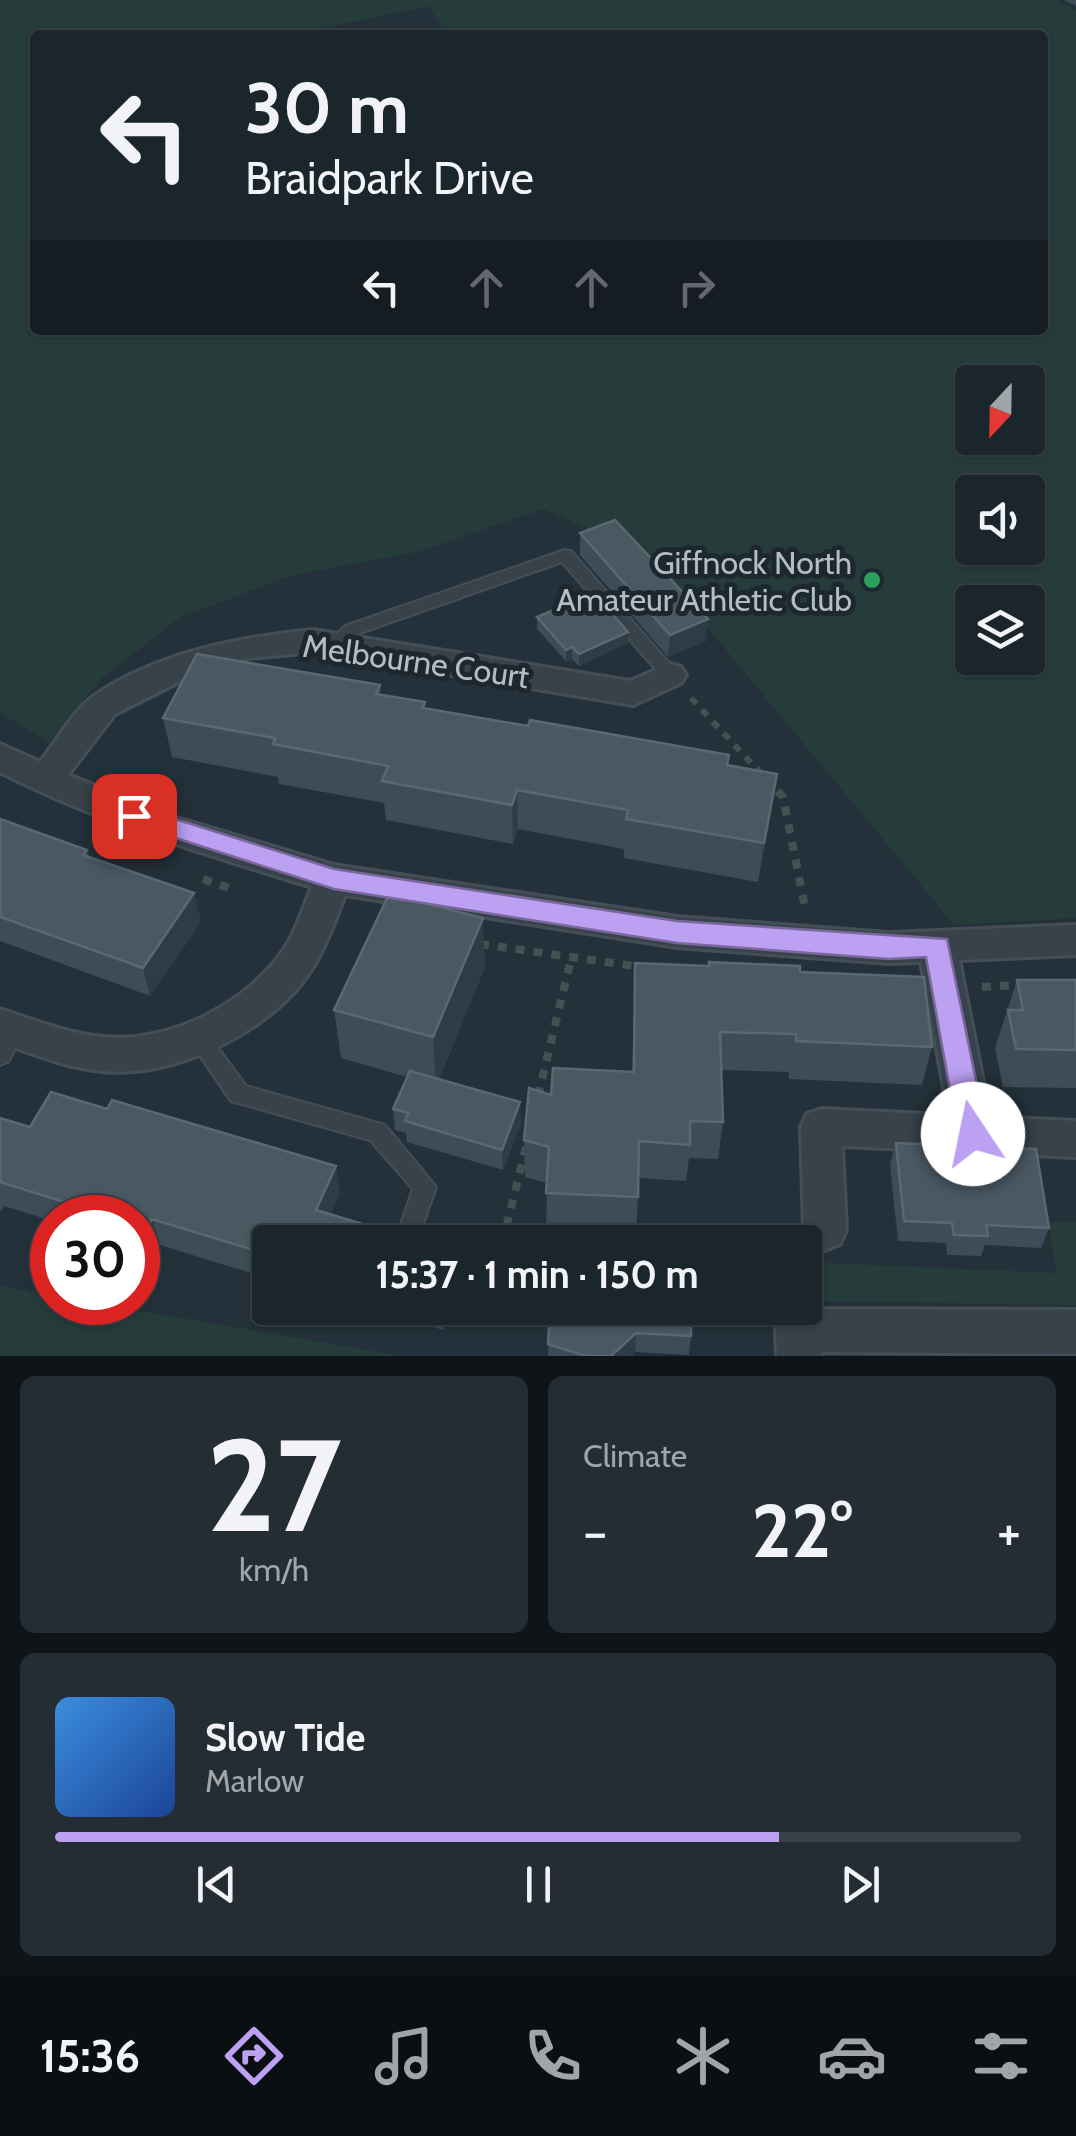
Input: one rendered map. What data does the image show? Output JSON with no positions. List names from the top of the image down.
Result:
{
  "streets": {
    "street": ["Melbourne Court"]
  },
  "places": ["Giffnock North Amateur Athletic Club"],
  "north": "bottom",
  "page": {
    "turn": ["30 m", "Braidpark Drive"],
    "limit": "30",
    "trip": "15:37 · 1 min · 150 m",
    "tile": [
      ["27", "km/h"],
      "Climate"
    ],
    "heat": ["−", "22°", "+"],
    "song": ["Slow Tide", "Marlow"],
    "tabs": "15:36"
  }
}
